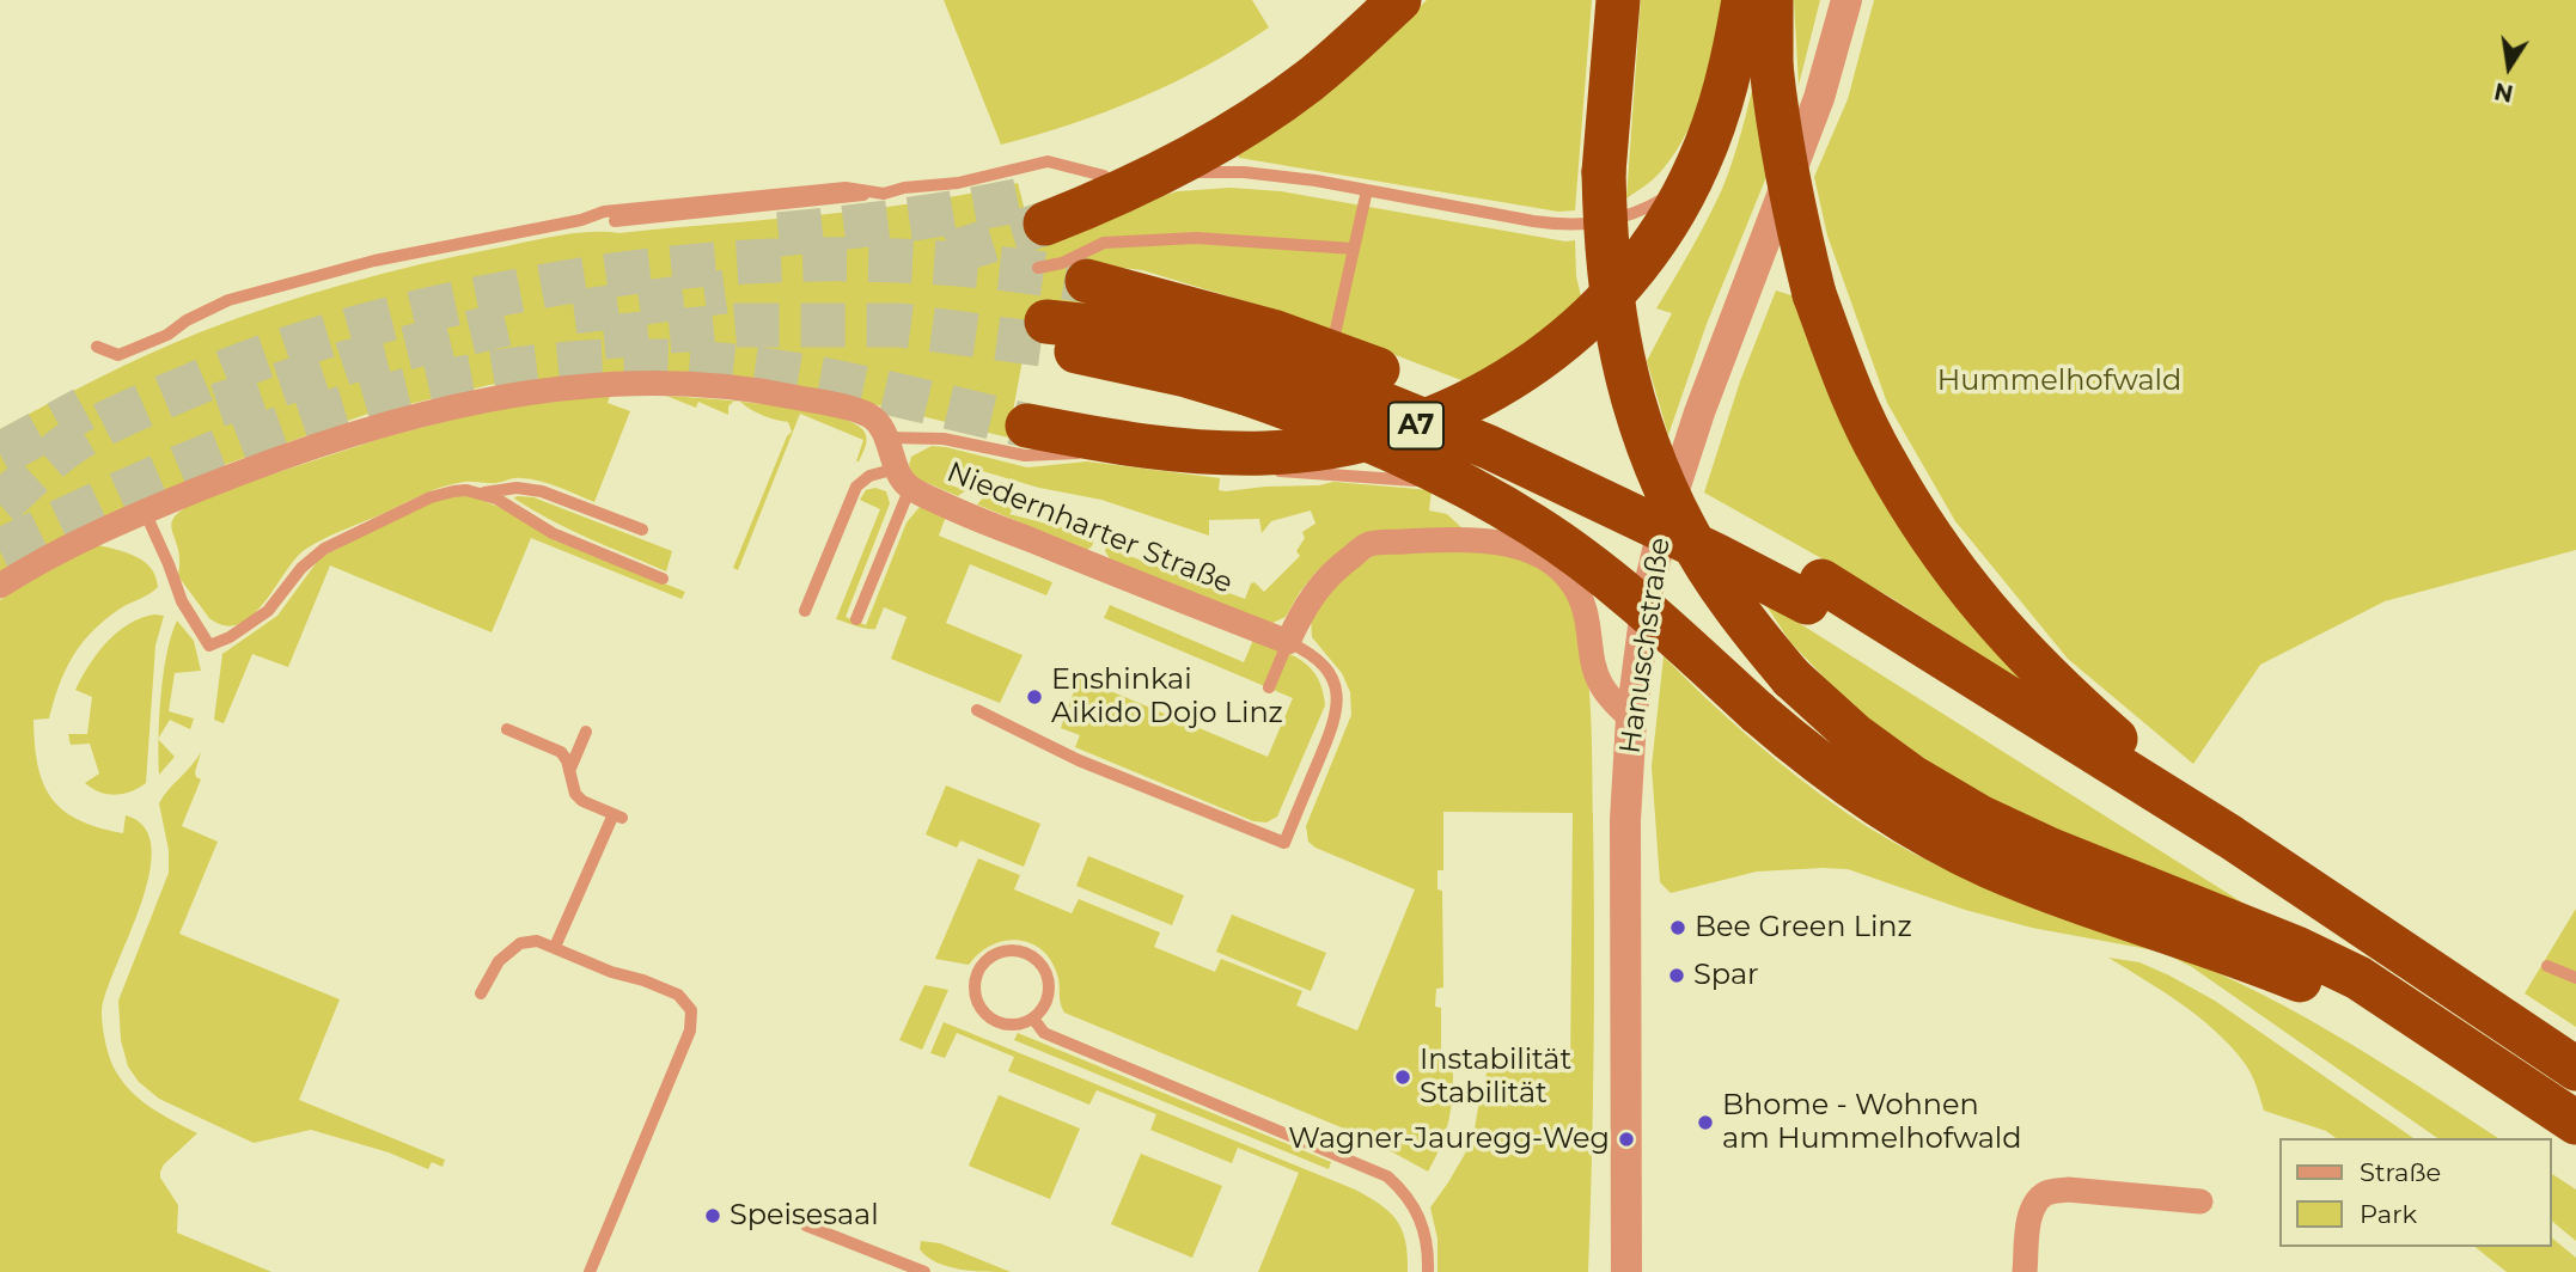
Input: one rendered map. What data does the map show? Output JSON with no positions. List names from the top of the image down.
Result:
{
  "streets": {
    "highway": ["A7"],
    "street": ["Niedernharter Straße", "Hanuschstraße"]
  },
  "parks": ["Hummelhofwald"],
  "places": [
    "Enshinkai Aikido Dojo Linz",
    "Bee Green Linz",
    "Spar",
    "Instabilität Stabilität",
    "Bhome - Wohnen am Hummelhofwald",
    "Wagner-Jauregg-Weg",
    "Speisesaal"
  ],
  "legend": ["Straße", "Park"],
  "north": "bottom"
}
